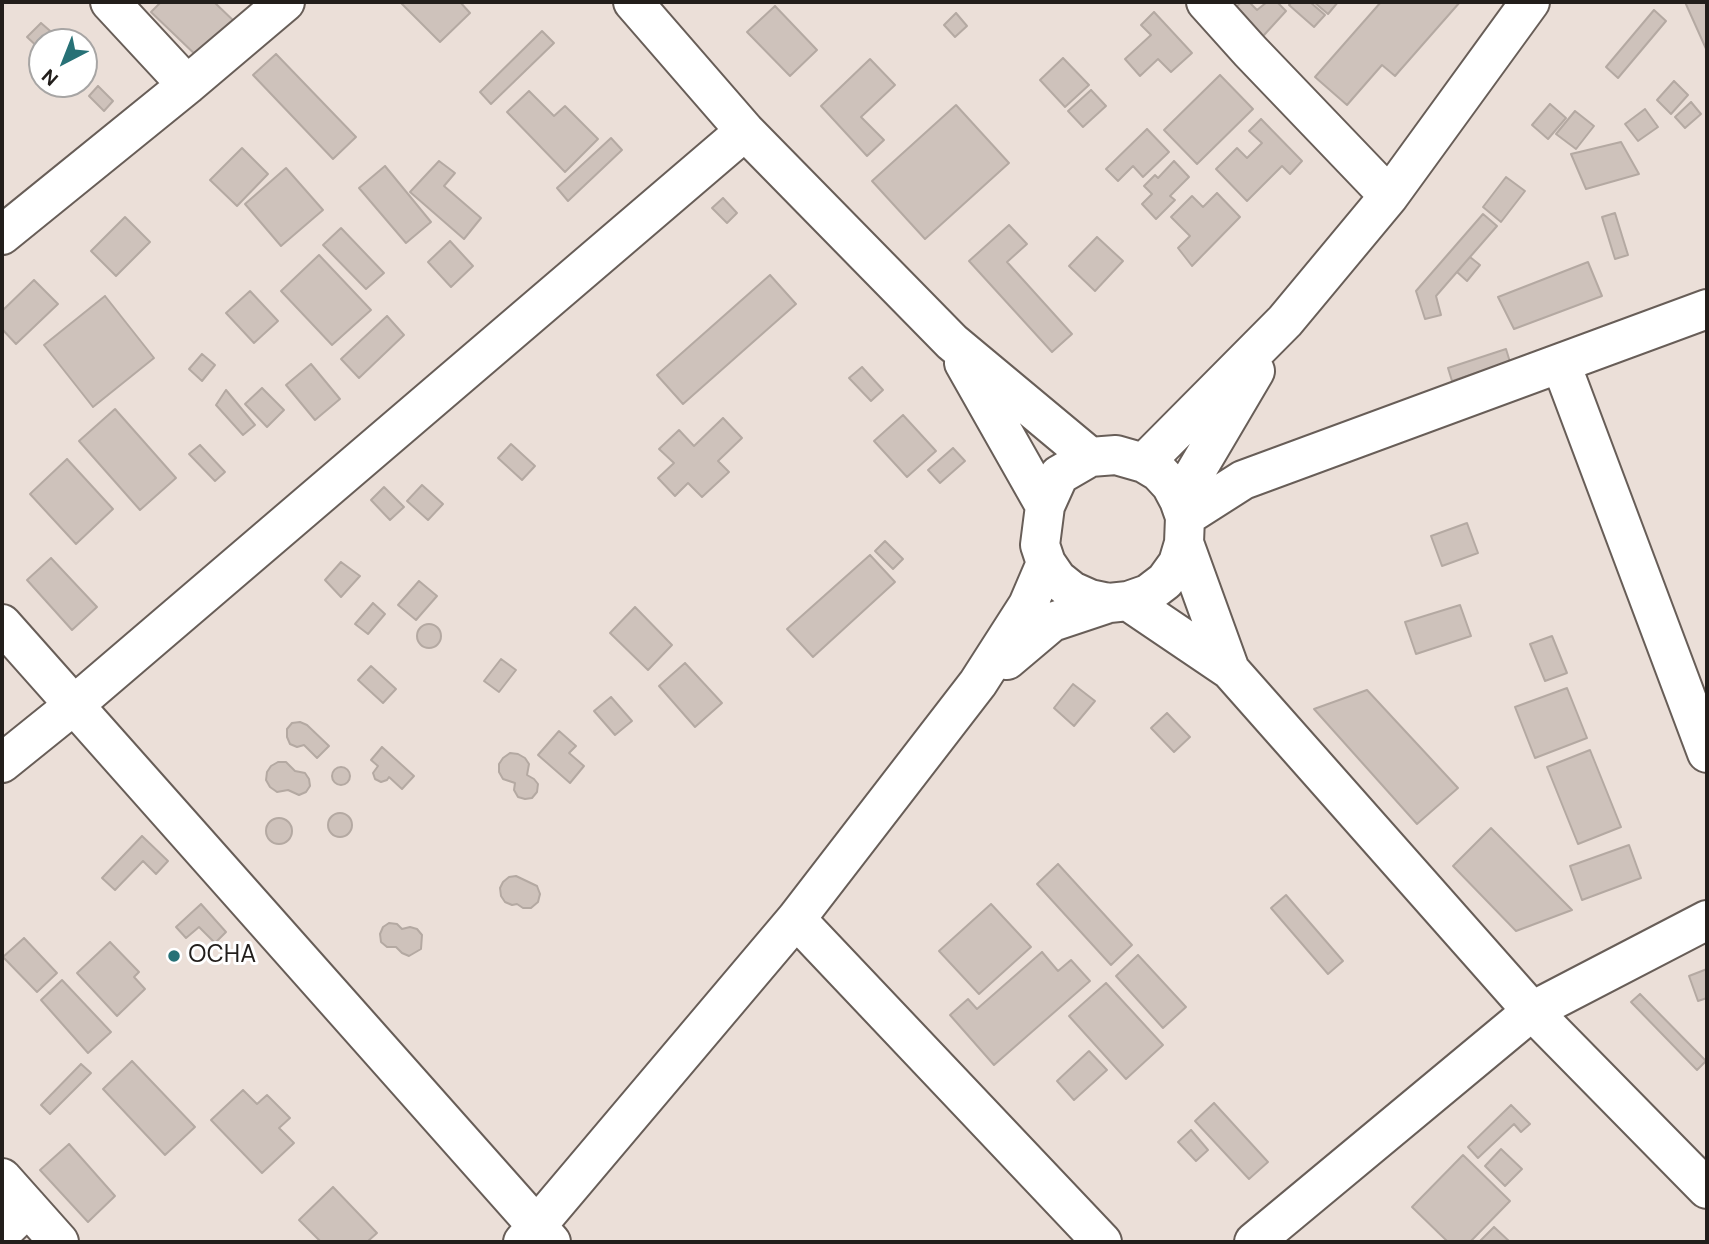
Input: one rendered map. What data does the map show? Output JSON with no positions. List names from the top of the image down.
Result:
{
  "places": ["OCHA"],
  "north": "bottom left"
}
